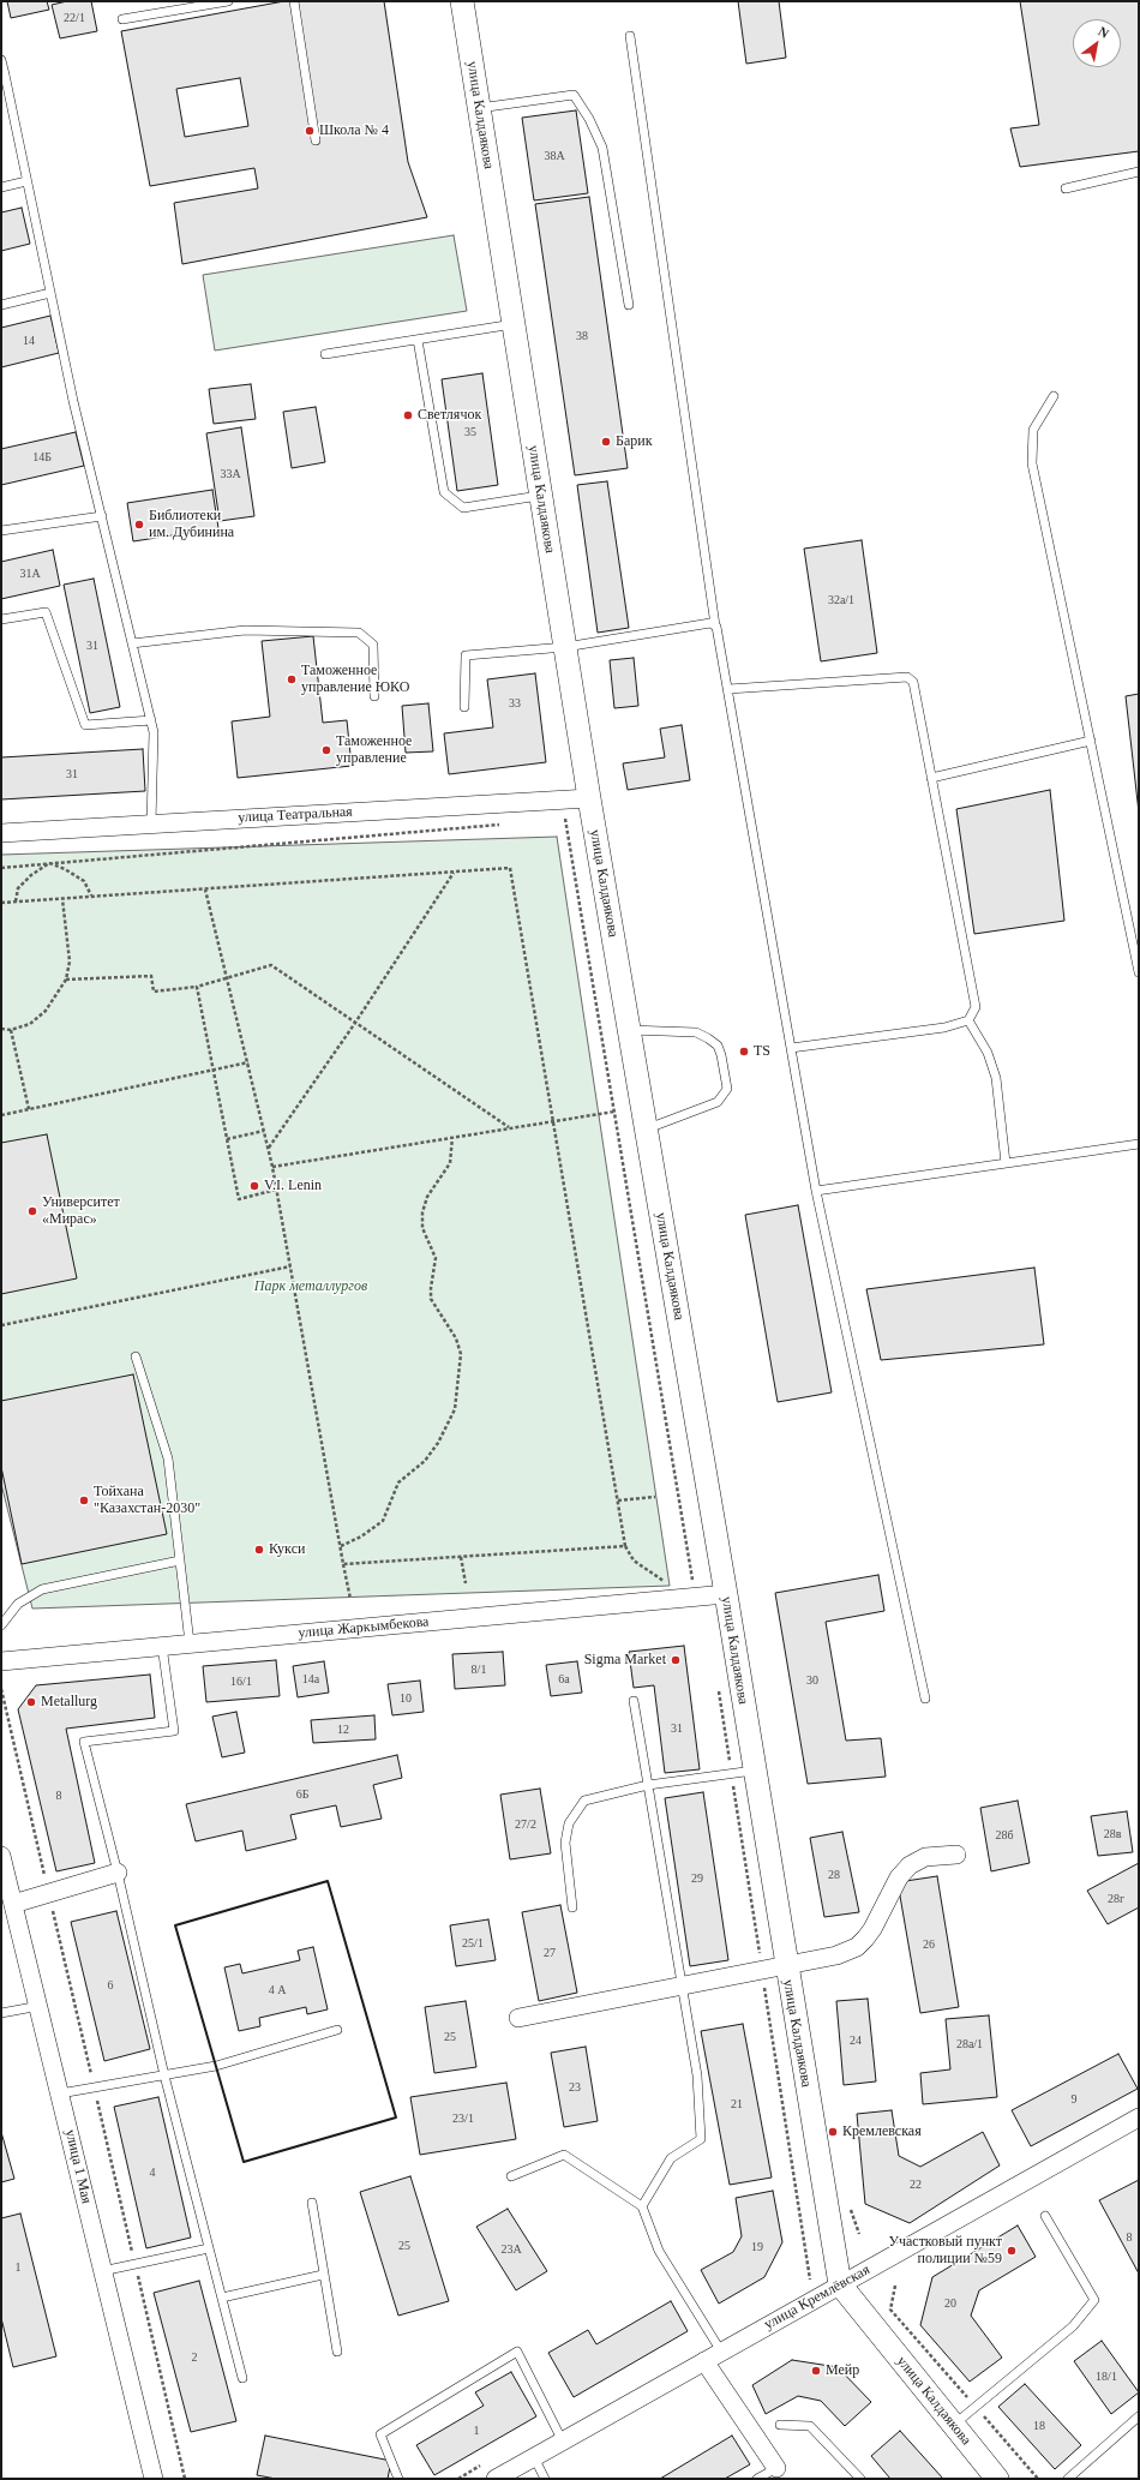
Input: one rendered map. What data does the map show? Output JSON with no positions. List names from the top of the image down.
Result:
{
  "streets": {
    "street": [
      "улица Калдаякова",
      "улица Театральная",
      "улица Жаркымбекова",
      "улица 1 Мая",
      "улица Кремлёвская"
    ]
  },
  "crossings": [
    ["улица Калдаякова", "улица Театральная"],
    ["улица Калдаякова", "улица Жаркымбекова"],
    ["улица Калдаякова", "улица Кремлёвская"]
  ],
  "parks": ["Парк металлургов"],
  "places": [
    "Школа № 4",
    "Светлячок",
    "Барик",
    "Библиотеки им. Дубинина",
    "Таможенное управление ЮКО",
    "Таможенное управление",
    "TS",
    "V.I. Lenin",
    "Университет «Мирас»",
    "Тойхана \"Казахстан-2030\"",
    "Кукси",
    "Sigma Market",
    "Metallurg",
    "Кремлевская",
    "Участковый пункт полиции №59",
    "Мейр"
  ],
  "house_numbers": [
    "22/1",
    "38А",
    "38",
    "14",
    "35",
    "14Б",
    "33А",
    "31А",
    "32а/1",
    "31",
    "33",
    "31",
    "8/1",
    "14а",
    "6а",
    "30",
    "16/1",
    "10",
    "31",
    "12",
    "6Б",
    "8",
    "27/2",
    "28в",
    "28б",
    "28",
    "29",
    "28г",
    "25/1",
    "26",
    "27",
    "6",
    "4 А",
    "25",
    "24",
    "28а/1",
    "23",
    "9",
    "21",
    "23/1",
    "4",
    "22",
    "8",
    "25",
    "19",
    "23А",
    "1",
    "20",
    "2",
    "18/1",
    "18",
    "1"
  ],
  "north": "top right"
}
